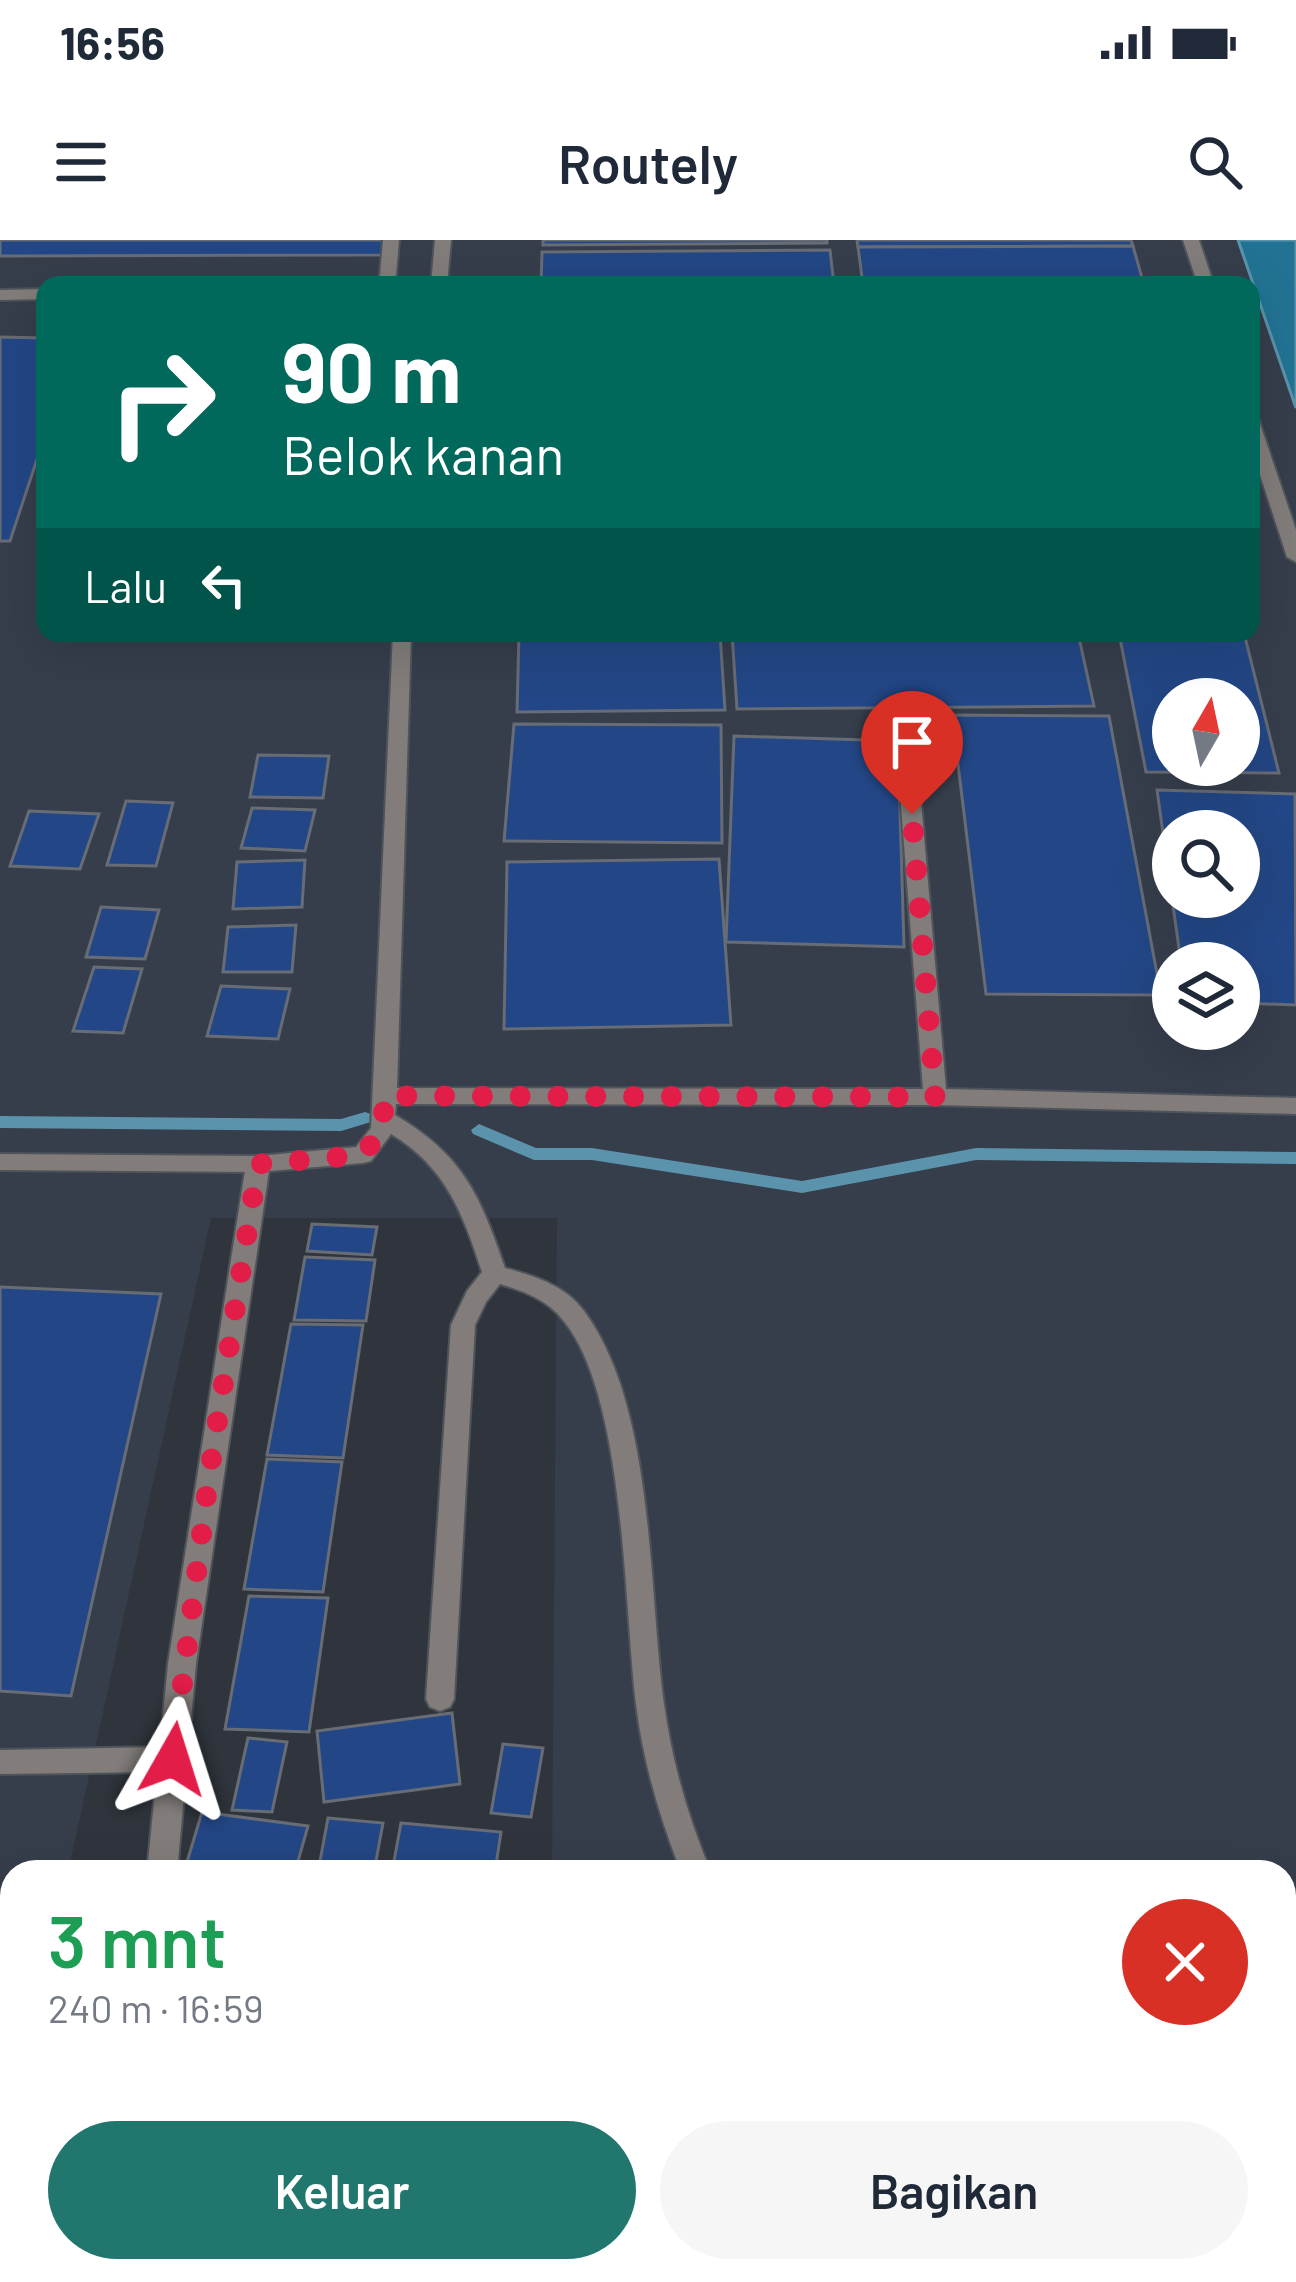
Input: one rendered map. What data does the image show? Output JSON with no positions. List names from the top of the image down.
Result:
{
  "north": "top",
  "page": {
    "status": "16:56",
    "header": "Routely",
    "turn": ["90 m", "Belok kanan"],
    "then": "Lalu",
    "heading": ["3 mnt", "240 m · 16:59"],
    "buttons": ["Keluar", "Bagikan"]
  }
}
